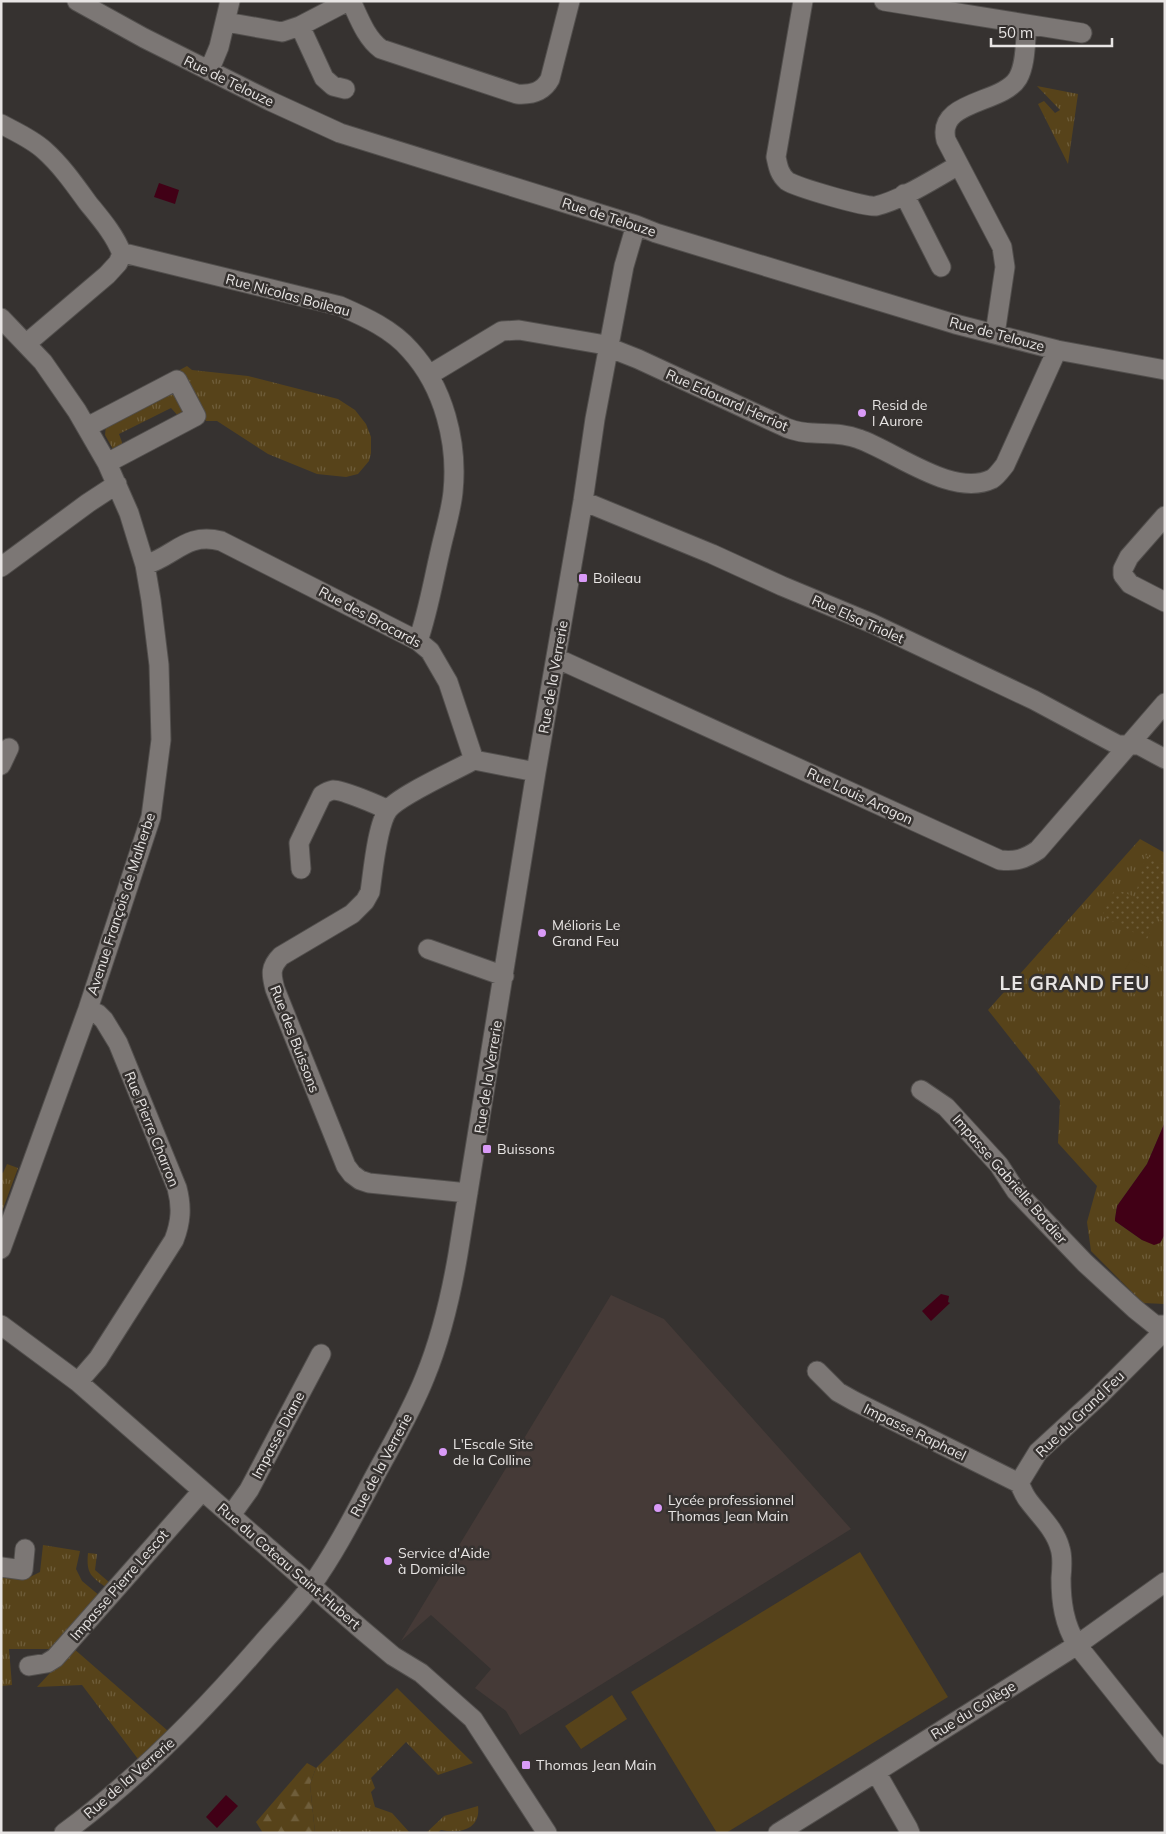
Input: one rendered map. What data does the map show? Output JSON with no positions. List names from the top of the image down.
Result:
{
  "streets": {
    "street": [
      "Rue de Telouze",
      "Rue Nicolas Boileau",
      "Rue Edouard Herriot",
      "Rue des Brocards",
      "Rue Elsa Triolet",
      "Rue de la Verrerie",
      "Rue Louis Aragon",
      "Avenue François de Malherbe",
      "Rue des Buissons",
      "Rue Pierre Charron",
      "Impasse Gabrielle Bordier",
      "Rue du Grand Feu",
      "Impasse Raphael",
      "Impasse Diane",
      "Rue du Coteau Saint-Hubert",
      "Impasse Pierre Lescot",
      "Rue du Collège"
    ]
  },
  "crossings": [
    ["Rue de Telouze", "Rue Edouard Herriot"],
    ["Rue de Telouze", "Rue de la Verrerie"],
    ["Rue Nicolas Boileau", "Rue Edouard Herriot"],
    ["Rue Nicolas Boileau", "Rue des Brocards"],
    ["Rue Edouard Herriot", "Rue de la Verrerie"],
    ["Rue des Brocards", "Avenue François de Malherbe"],
    ["Rue Elsa Triolet", "Rue de la Verrerie"],
    ["Rue Elsa Triolet", "Rue Louis Aragon"],
    ["Rue de la Verrerie", "Rue Louis Aragon"],
    ["Rue de la Verrerie", "Rue des Buissons"],
    ["Rue de la Verrerie", "Rue du Coteau Saint-Hubert"],
    ["Avenue François de Malherbe", "Rue Pierre Charron"],
    ["Rue Pierre Charron", "Rue du Coteau Saint-Hubert"],
    ["Rue du Grand Feu", "Impasse Raphael"],
    ["Impasse Diane", "Rue du Coteau Saint-Hubert"],
    ["Rue du Coteau Saint-Hubert", "Impasse Pierre Lescot"]
  ],
  "districts": ["LE GRAND FEU"],
  "places": {
    "other": [
      "Resid de l Aurore",
      "Mélioris Le Grand Feu",
      "L'Escale Site de la Colline",
      "Lycée professionnel Thomas Jean Main",
      "Service d'Aide à Domicile"
    ],
    "transit": ["Boileau", "Buissons", "Thomas Jean Main"]
  },
  "scale_bar": "50 m"
}
